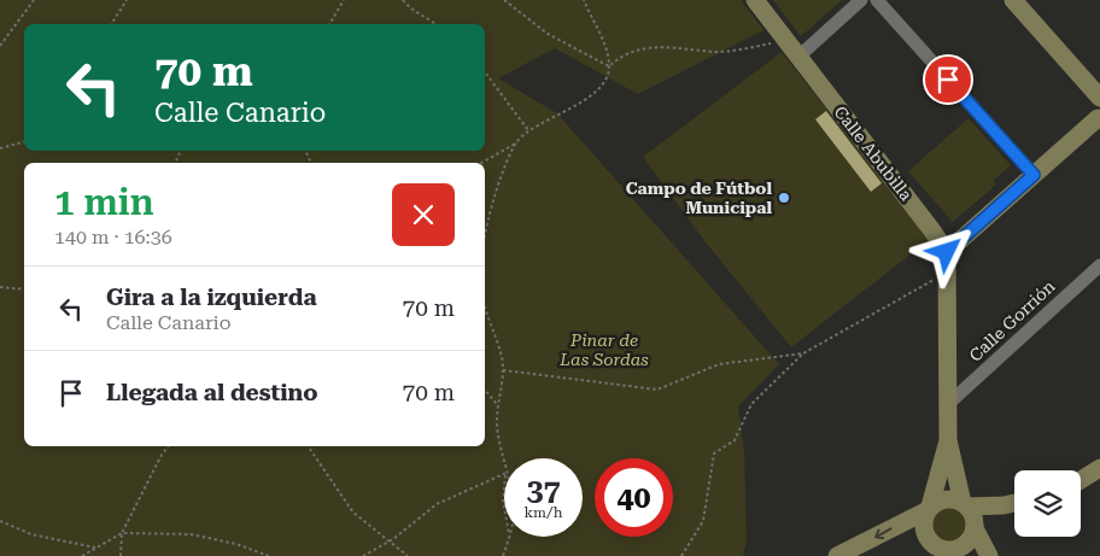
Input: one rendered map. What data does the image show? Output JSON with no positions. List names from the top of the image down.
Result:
{
  "streets": {
    "street": ["Calle Abubilla", "Calle Gorrión"]
  },
  "parks": ["Pinar de Las Sordas"],
  "places": ["Campo de Fútbol Municipal"],
  "page": {
    "turn": ["70 m", "Calle Canario"],
    "heading": ["1 min", "140 m · 16:36"],
    "list": [
      {
        "name": "Gira a la izquierda",
        "note": "Calle Canario",
        "value": "70 m"
      },
      {
        "name": "Llegada al destino",
        "value": "70 m"
      }
    ],
    "speed": "37 km/h",
    "limit": "40"
  }
}
